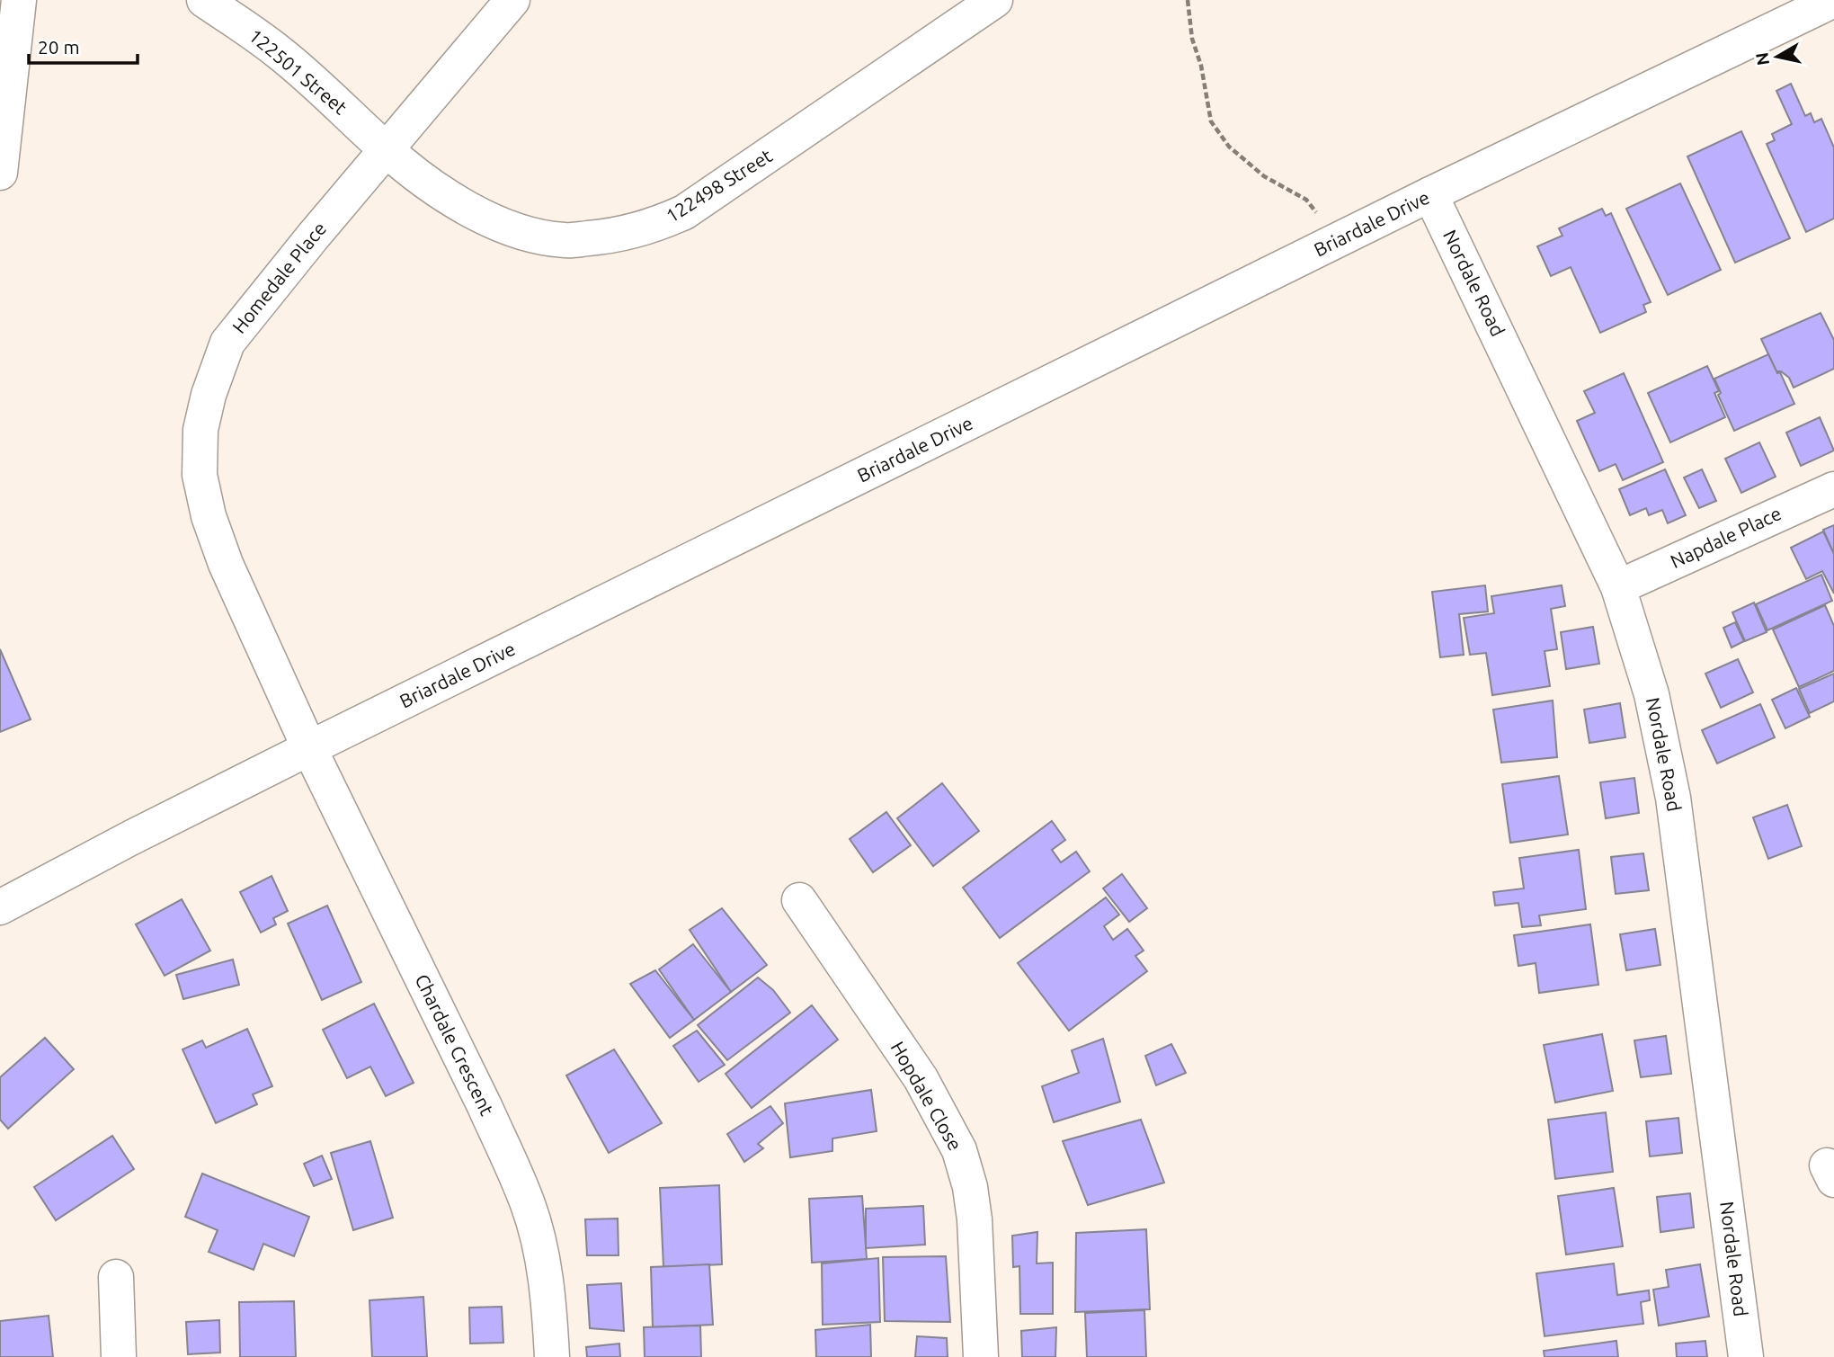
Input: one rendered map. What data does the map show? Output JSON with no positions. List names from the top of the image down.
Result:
{
  "streets": {
    "street": [
      "122501 Street",
      "122498 Street",
      "Briardale Drive",
      "Homedale Place",
      "Nordale Road",
      "Napdale Place",
      "Chardale Crescent",
      "Hopdale Close"
    ]
  },
  "crossings": [
    ["122501 Street", "122498 Street"],
    ["122501 Street", "Homedale Place"],
    ["122498 Street", "Homedale Place"],
    ["Briardale Drive", "Homedale Place"],
    ["Briardale Drive", "Nordale Road"],
    ["Briardale Drive", "Chardale Crescent"],
    ["Homedale Place", "Chardale Crescent"],
    ["Nordale Road", "Napdale Place"]
  ],
  "scale_bar": "20 m",
  "north": "left"
}
